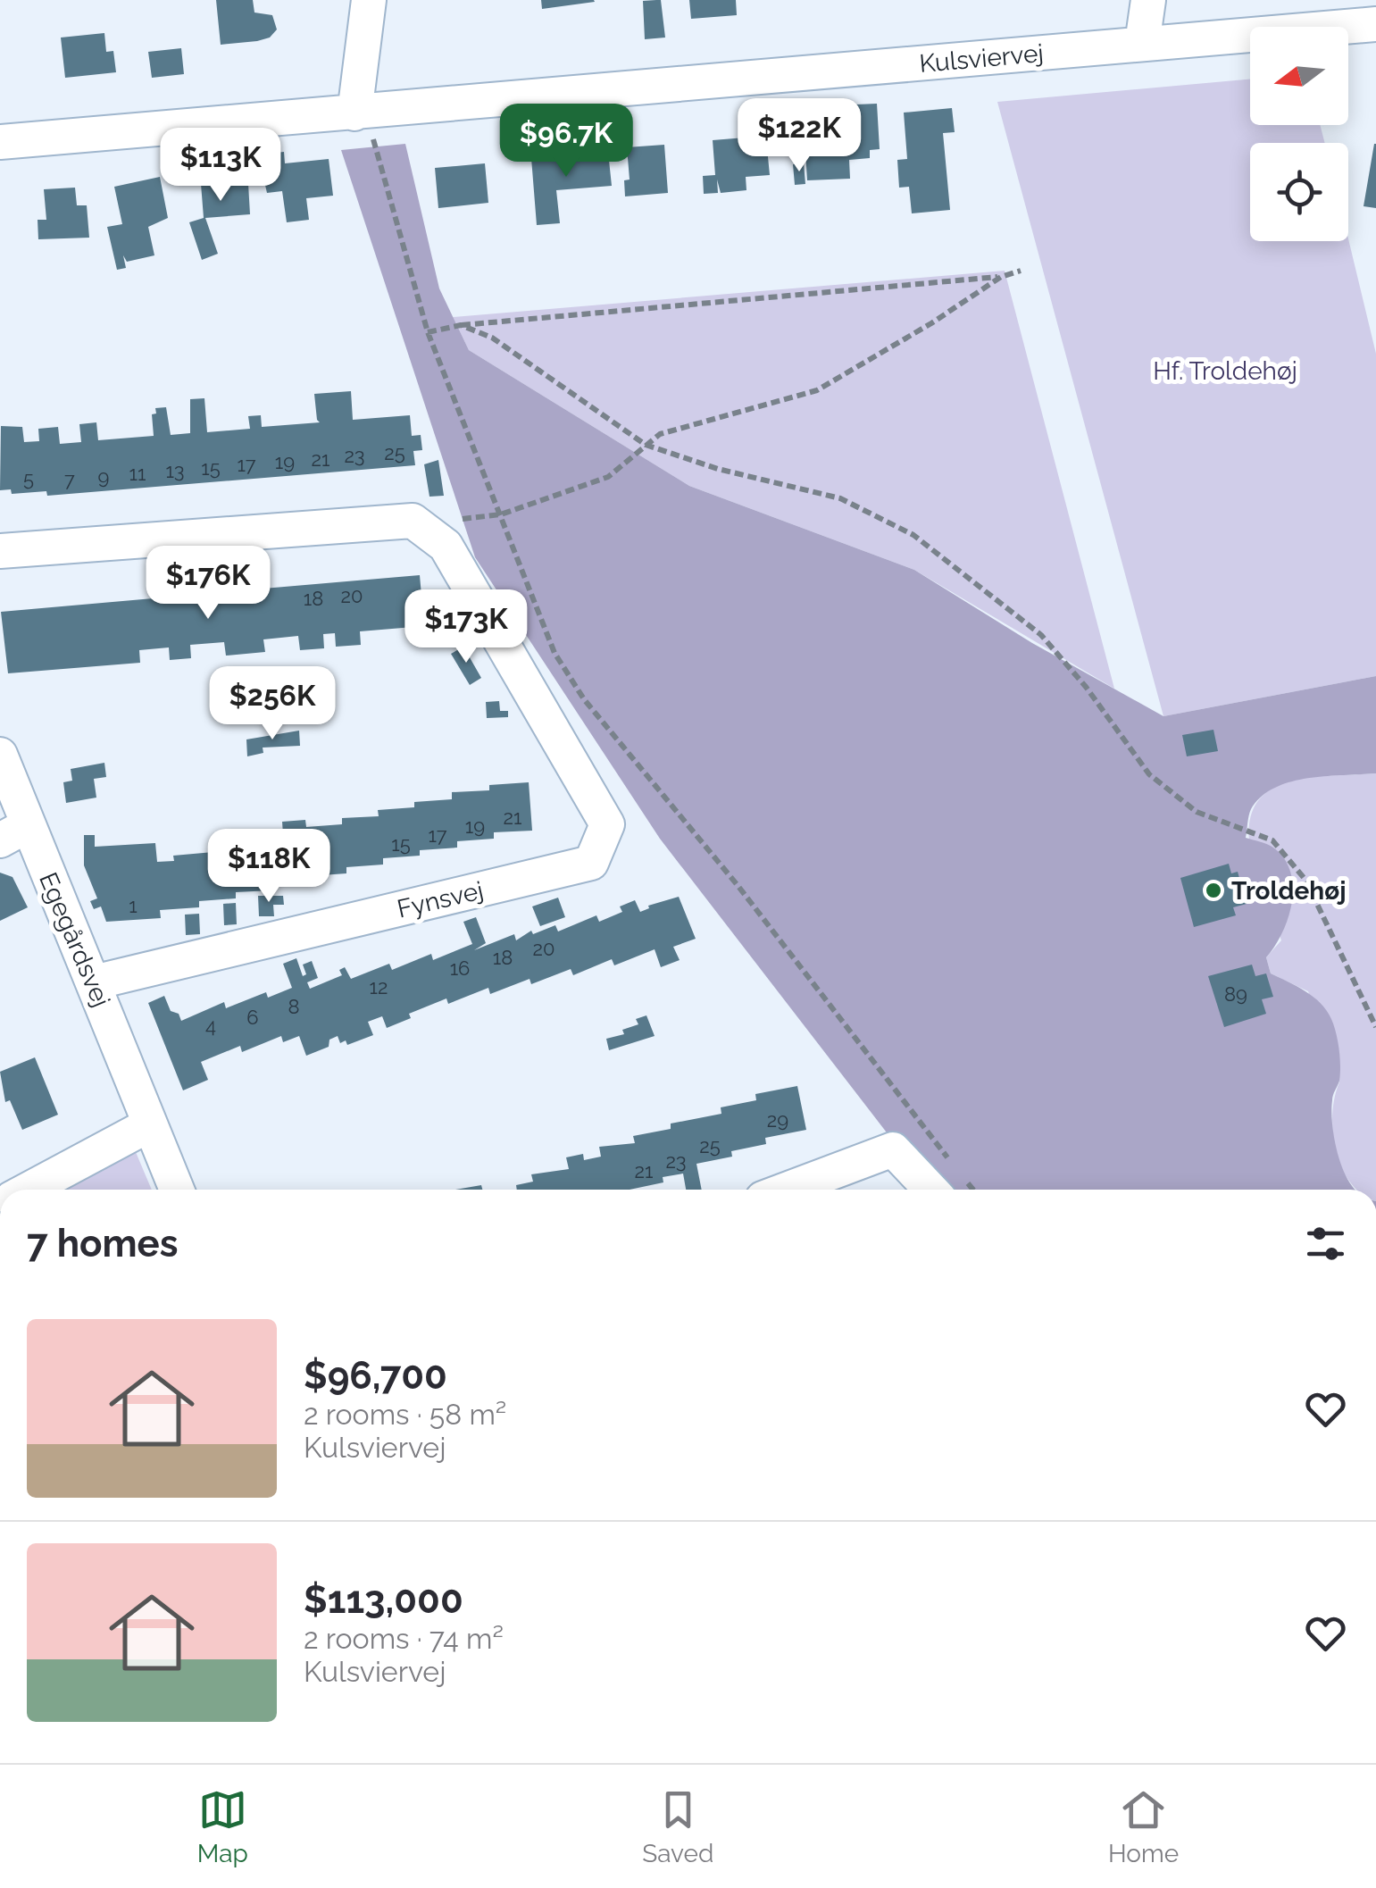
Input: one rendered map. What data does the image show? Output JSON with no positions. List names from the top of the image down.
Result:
{
  "streets": {
    "street": ["Kulsviervej", "Fynsvej", "Egegårdsvej"]
  },
  "crossings": [
    ["Fynsvej", "Egegårdsvej"]
  ],
  "parks": ["Hf. Troldehøj"],
  "places": ["Troldehøj"],
  "house_numbers": [
    "25",
    "23",
    "21",
    "19",
    "17",
    "15",
    "13",
    "11",
    "9",
    "5",
    "7",
    "20",
    "18",
    "21",
    "19",
    "17",
    "15",
    "1",
    "20",
    "18",
    "16",
    "12",
    "89",
    "8",
    "6",
    "4",
    "29",
    "25",
    "23",
    "21"
  ],
  "north": "left",
  "page": {
    "price": [
      "$122K",
      "$96.7K",
      "$113K",
      "$176K",
      "$173K",
      "$256K",
      "$118K"
    ],
    "heading": "7 homes",
    "list": [
      {
        "name": "$96,700",
        "note": "2 rooms · 58 m² · Kulsviervej"
      },
      {
        "name": "$113,000",
        "note": "2 rooms · 74 m² · Kulsviervej"
      }
    ],
    "tabs": ["Map", "Saved", "Home"]
  }
}
